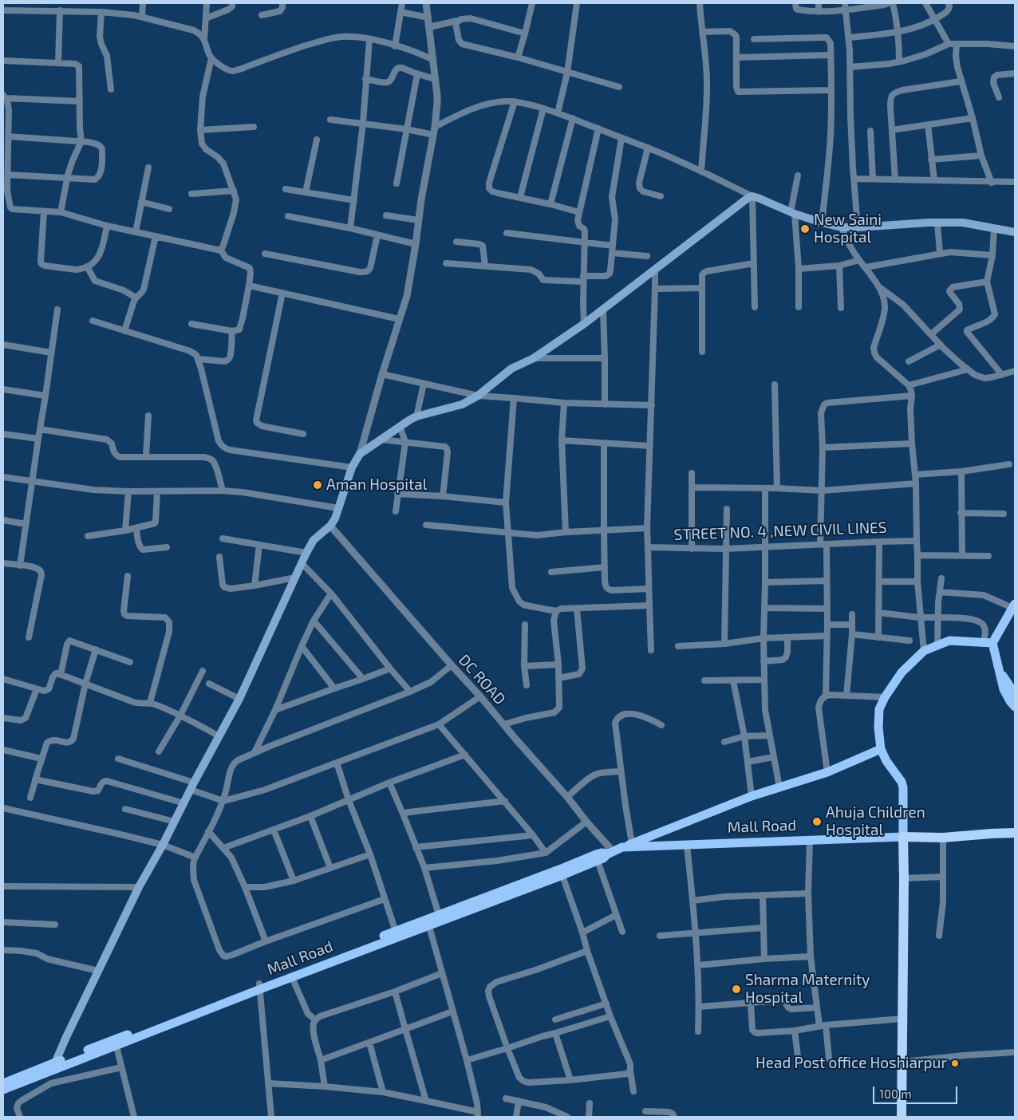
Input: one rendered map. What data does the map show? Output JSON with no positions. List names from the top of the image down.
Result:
{
  "streets": {
    "highway": ["Mall Road"],
    "street": ["STREET NO. 4 ,NEW CIVIL LINES", "DC ROAD"]
  },
  "crossings": [
    ["DC ROAD", "Mall Road"]
  ],
  "places": [
    "New Saini Hospital",
    "Aman Hospital",
    "Ahuja Children Hospital",
    "Sharma Maternity Hospital",
    "Head Post office Hoshiarpur"
  ],
  "scale_bar": "100 m"
}
